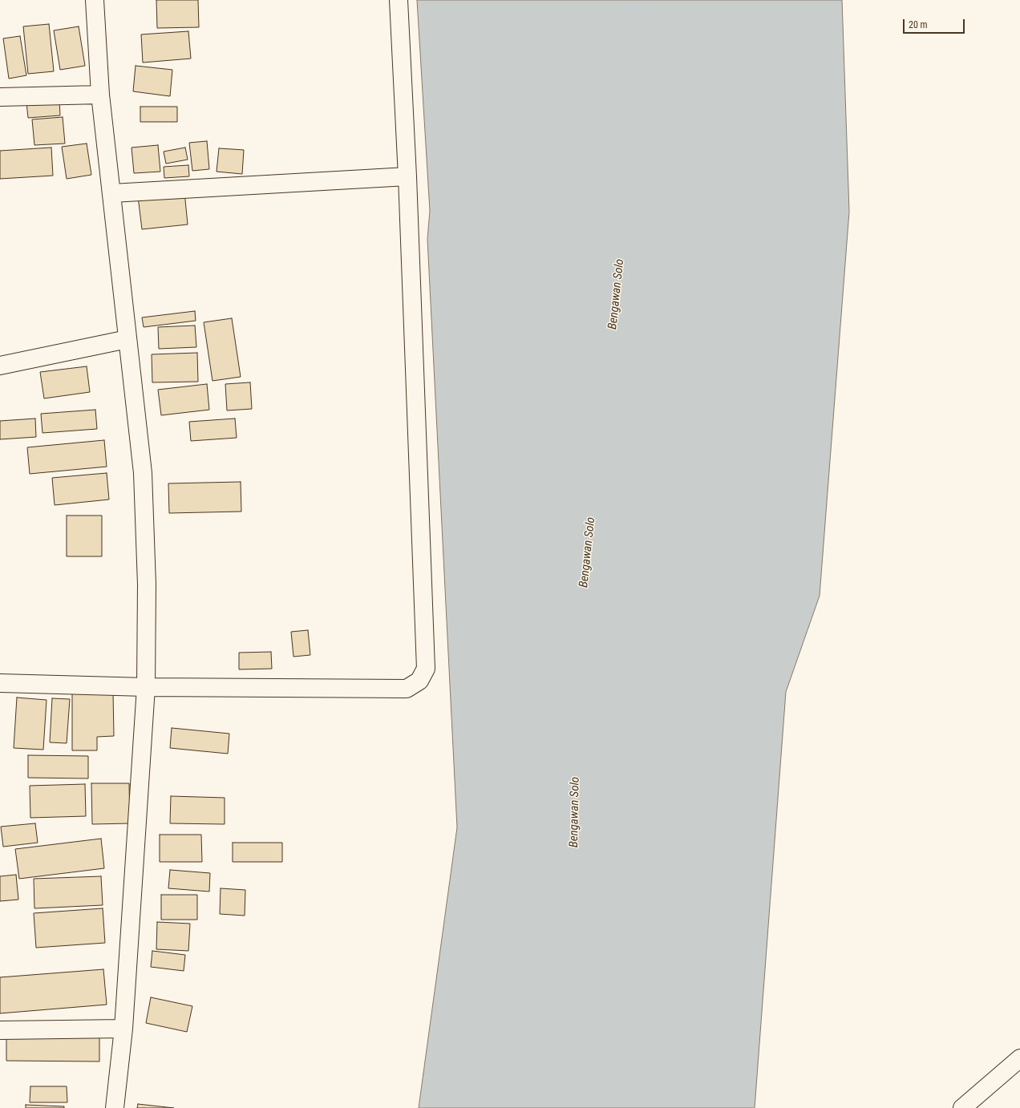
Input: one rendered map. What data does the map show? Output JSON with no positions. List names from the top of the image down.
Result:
{
  "water": ["Bengawan Solo"],
  "scale_bar": "20 m"
}
